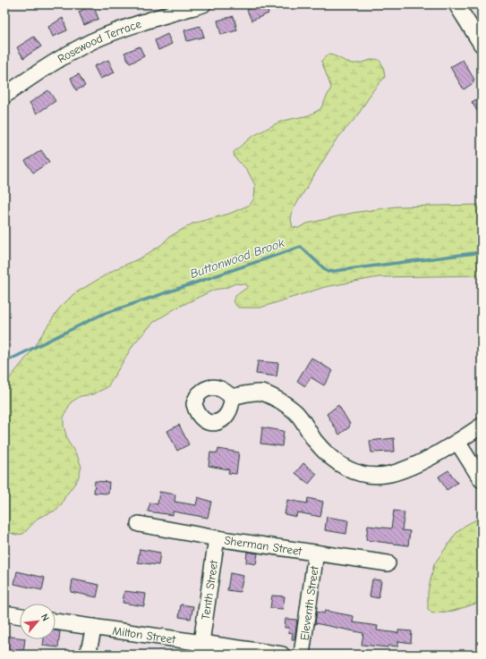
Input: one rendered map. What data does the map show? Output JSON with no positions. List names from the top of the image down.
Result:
{
  "streets": {
    "street": [
      "Rosewood Terrace",
      "Sherman Street",
      "Tenth Street",
      "Eleventh Street",
      "Milton Street"
    ]
  },
  "crossings": [
    ["Sherman Street", "Tenth Street"],
    ["Sherman Street", "Eleventh Street"],
    ["Tenth Street", "Milton Street"]
  ],
  "water": ["Buttonwood Brook"],
  "north": "top right"
}
